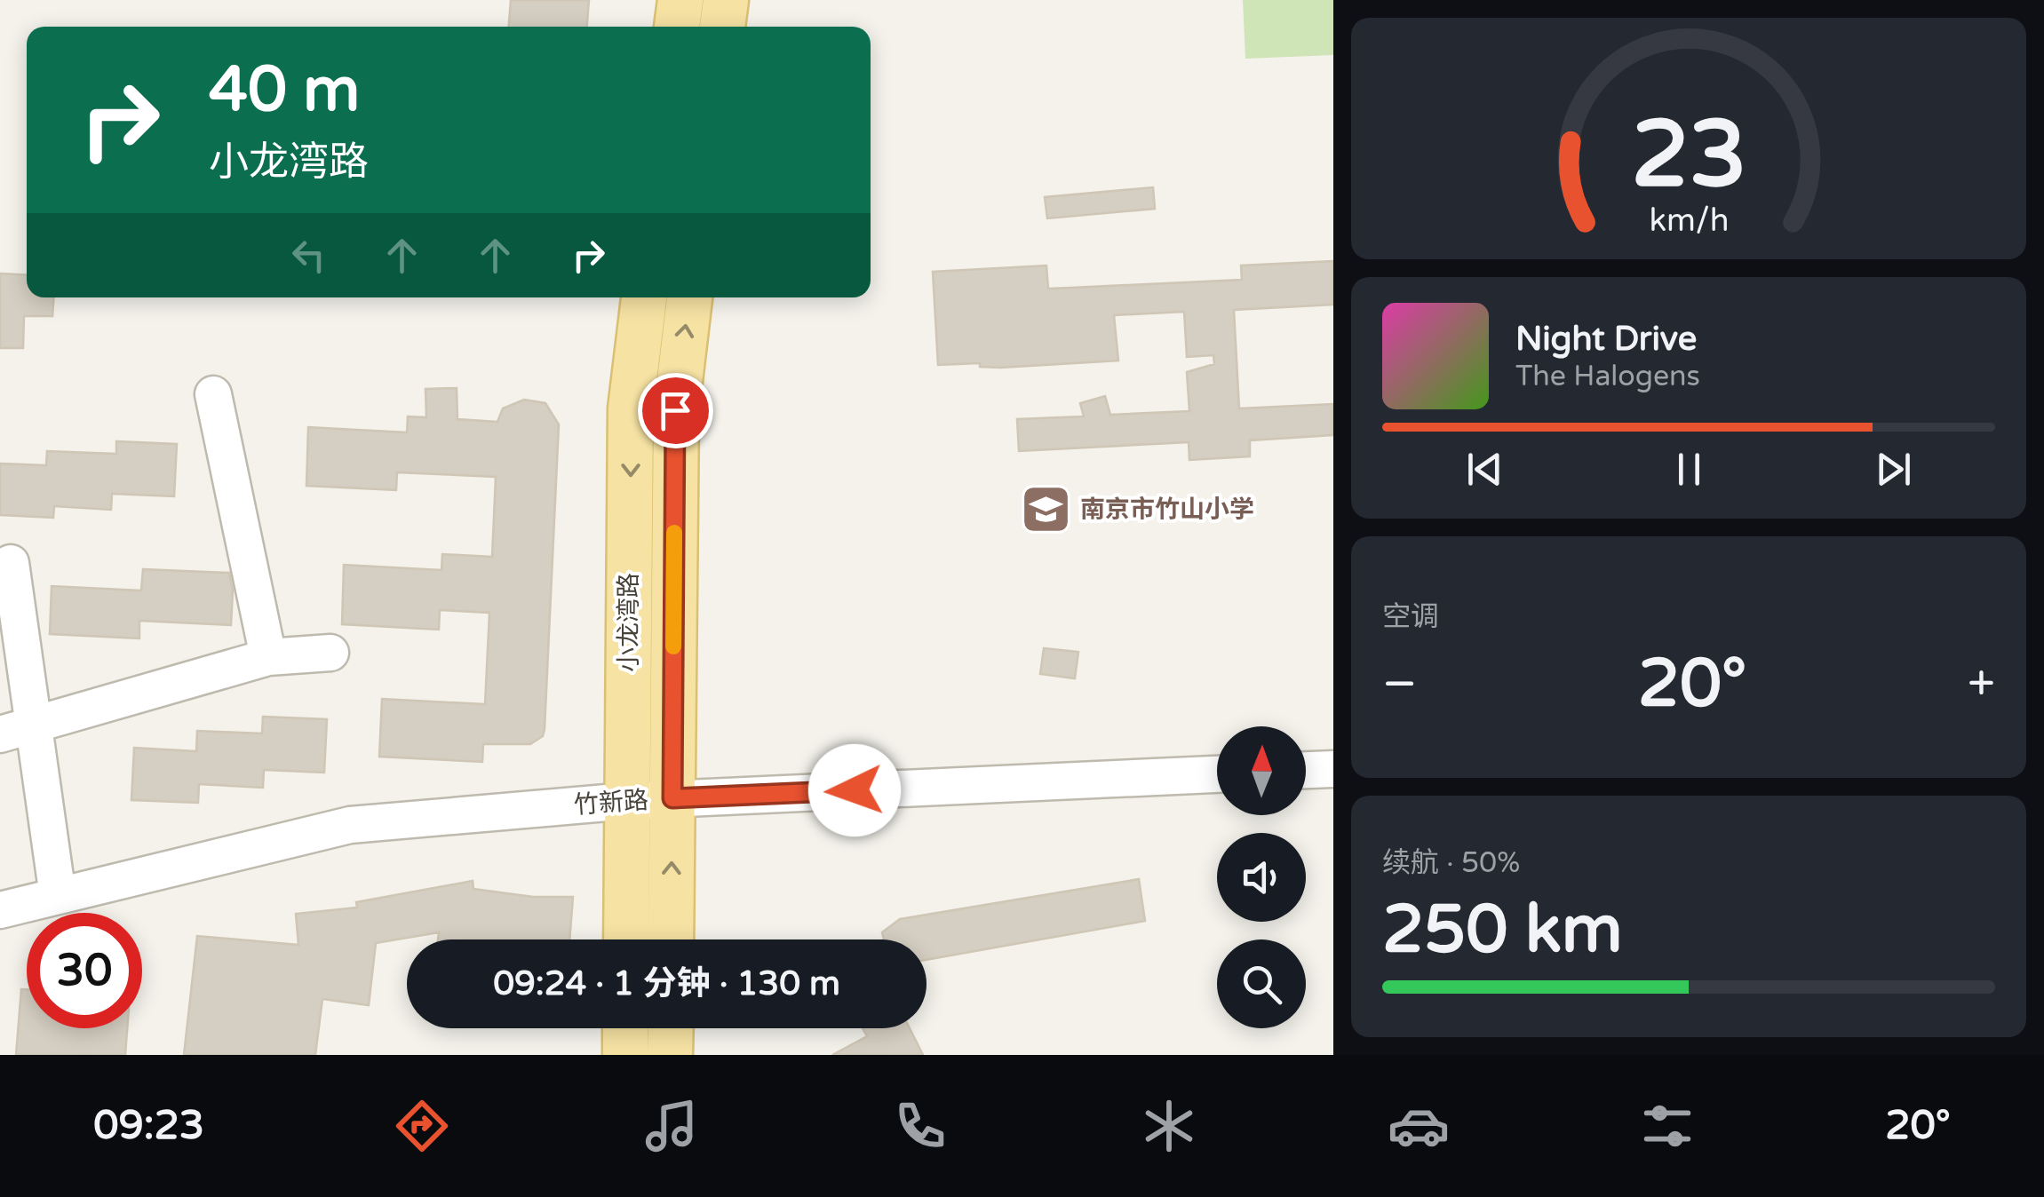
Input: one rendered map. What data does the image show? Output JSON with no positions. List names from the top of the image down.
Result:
{
  "streets": {
    "main road": ["小龙湾路"],
    "street": ["竹新路"]
  },
  "crossings": [
    ["小龙湾路", "竹新路"]
  ],
  "places": {
    "school or university": ["南京市竹山小学"]
  },
  "north": "top",
  "page": {
    "turn": ["40 m", "小龙湾路"],
    "song": ["Night Drive", "The Halogens"],
    "tile": [
      "空调",
      ["续航 · 50%", "250 km"]
    ],
    "heat": ["−", "20°", "+"],
    "limit": "30",
    "trip": "09:24 · 1 分钟 · 130 m",
    "tabs": ["09:23", "20°"],
    "gauge": ["23", "km/h"]
  }
}
